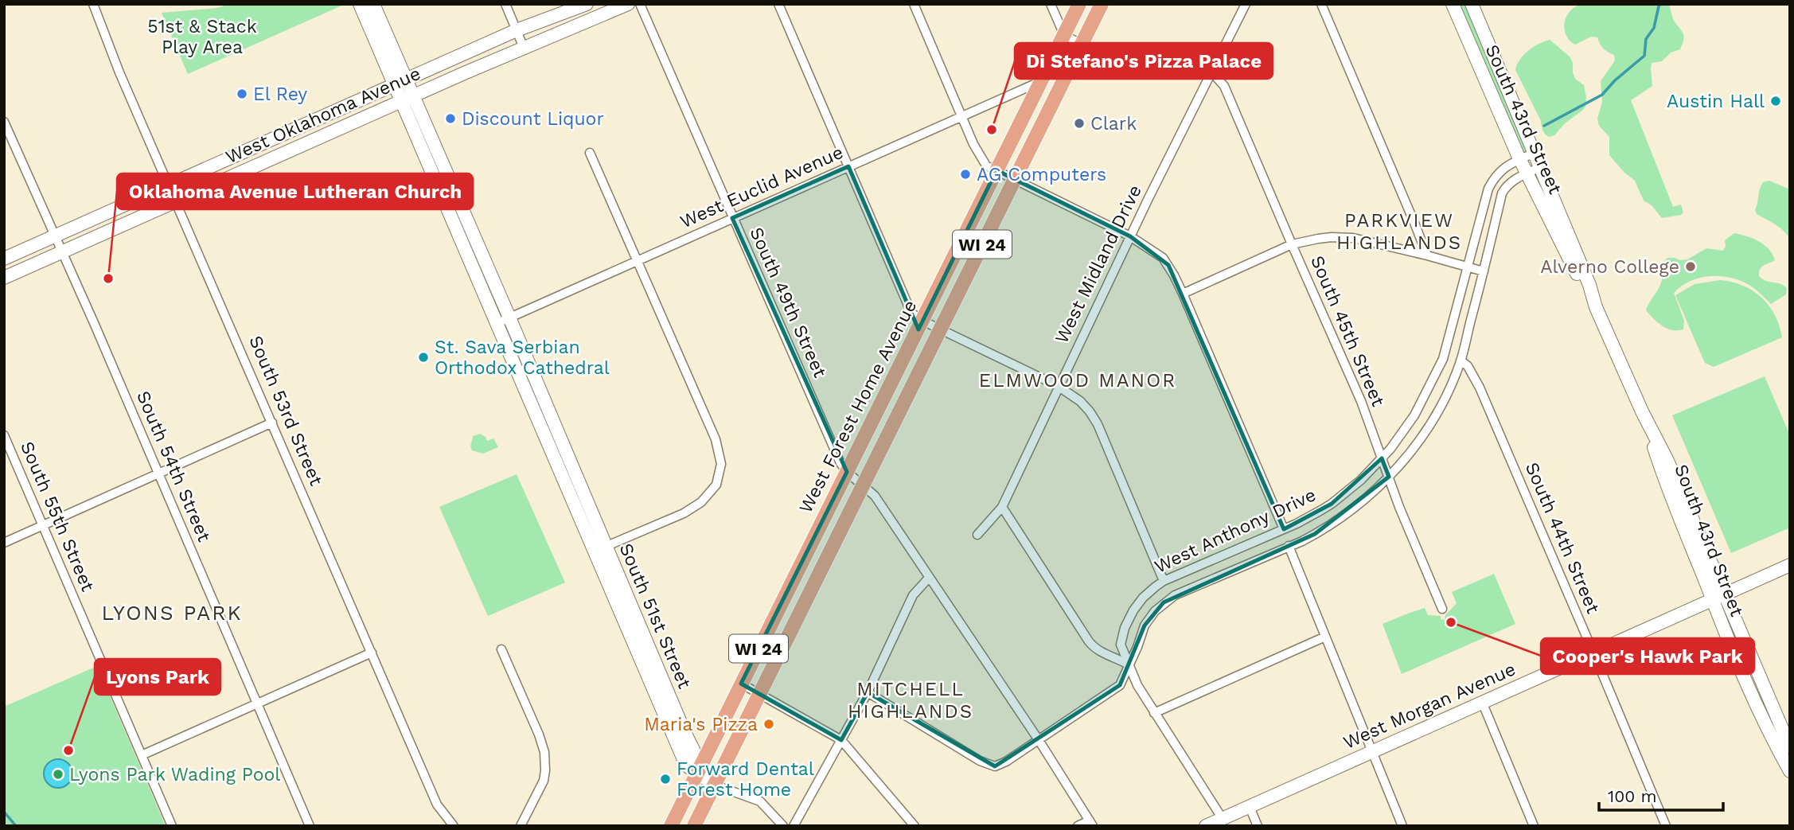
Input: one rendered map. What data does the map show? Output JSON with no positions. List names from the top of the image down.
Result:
{
  "streets": {
    "main road": [
      "West Oklahoma Avenue",
      "South 43rd Street",
      "WI 24",
      "West Forest Home Avenue",
      "South 51st Street",
      "West Morgan Avenue"
    ],
    "street": [
      "West Euclid Avenue",
      "West Midland Drive",
      "South 49th Street",
      "South 45th Street",
      "South 53rd Street",
      "South 54th Street",
      "South 55th Street",
      "West Anthony Drive",
      "South 44th Street"
    ]
  },
  "crossings": [
    ["West Oklahoma Avenue", "South 53rd Street"],
    ["West Oklahoma Avenue", "South 54th Street"],
    ["West Oklahoma Avenue", "South 51st Street"],
    ["South 43rd Street", "West Anthony Drive"],
    ["South 43rd Street", "West Morgan Avenue"],
    ["West Euclid Avenue", "South 49th Street"],
    ["West Euclid Avenue", "West Forest Home Avenue"],
    ["West Euclid Avenue", "South 51st Street"],
    ["West Midland Drive", "South 45th Street"],
    ["South 49th Street", "West Forest Home Avenue"],
    ["South 49th Street", "West Anthony Drive"],
    ["South 45th Street", "West Anthony Drive"],
    ["West Forest Home Avenue", "South 51st Street"],
    ["West Anthony Drive", "South 44th Street"],
    ["South 44th Street", "West Morgan Avenue"]
  ],
  "districts": [
    "PARKVIEW HIGHLANDS",
    "ELMWOOD MANOR",
    "LYONS PARK",
    "MITCHELL HIGHLANDS"
  ],
  "parks": ["51st & Stack Play Area"],
  "places": [
    "El Rey",
    "Austin Hall",
    "Discount Liquor",
    "Clark",
    "Di Stefano's Pizza Palace",
    "AG Computers",
    "Alverno College",
    "Oklahoma Avenue Lutheran Church",
    "St. Sava Serbian Orthodox Cathedral",
    "Cooper's Hawk Park",
    "Maria's Pizza",
    "Lyons Park",
    "Lyons Park Wading Pool",
    "Forward Dental Forest Home"
  ],
  "scale_bar": "100 m"
}
